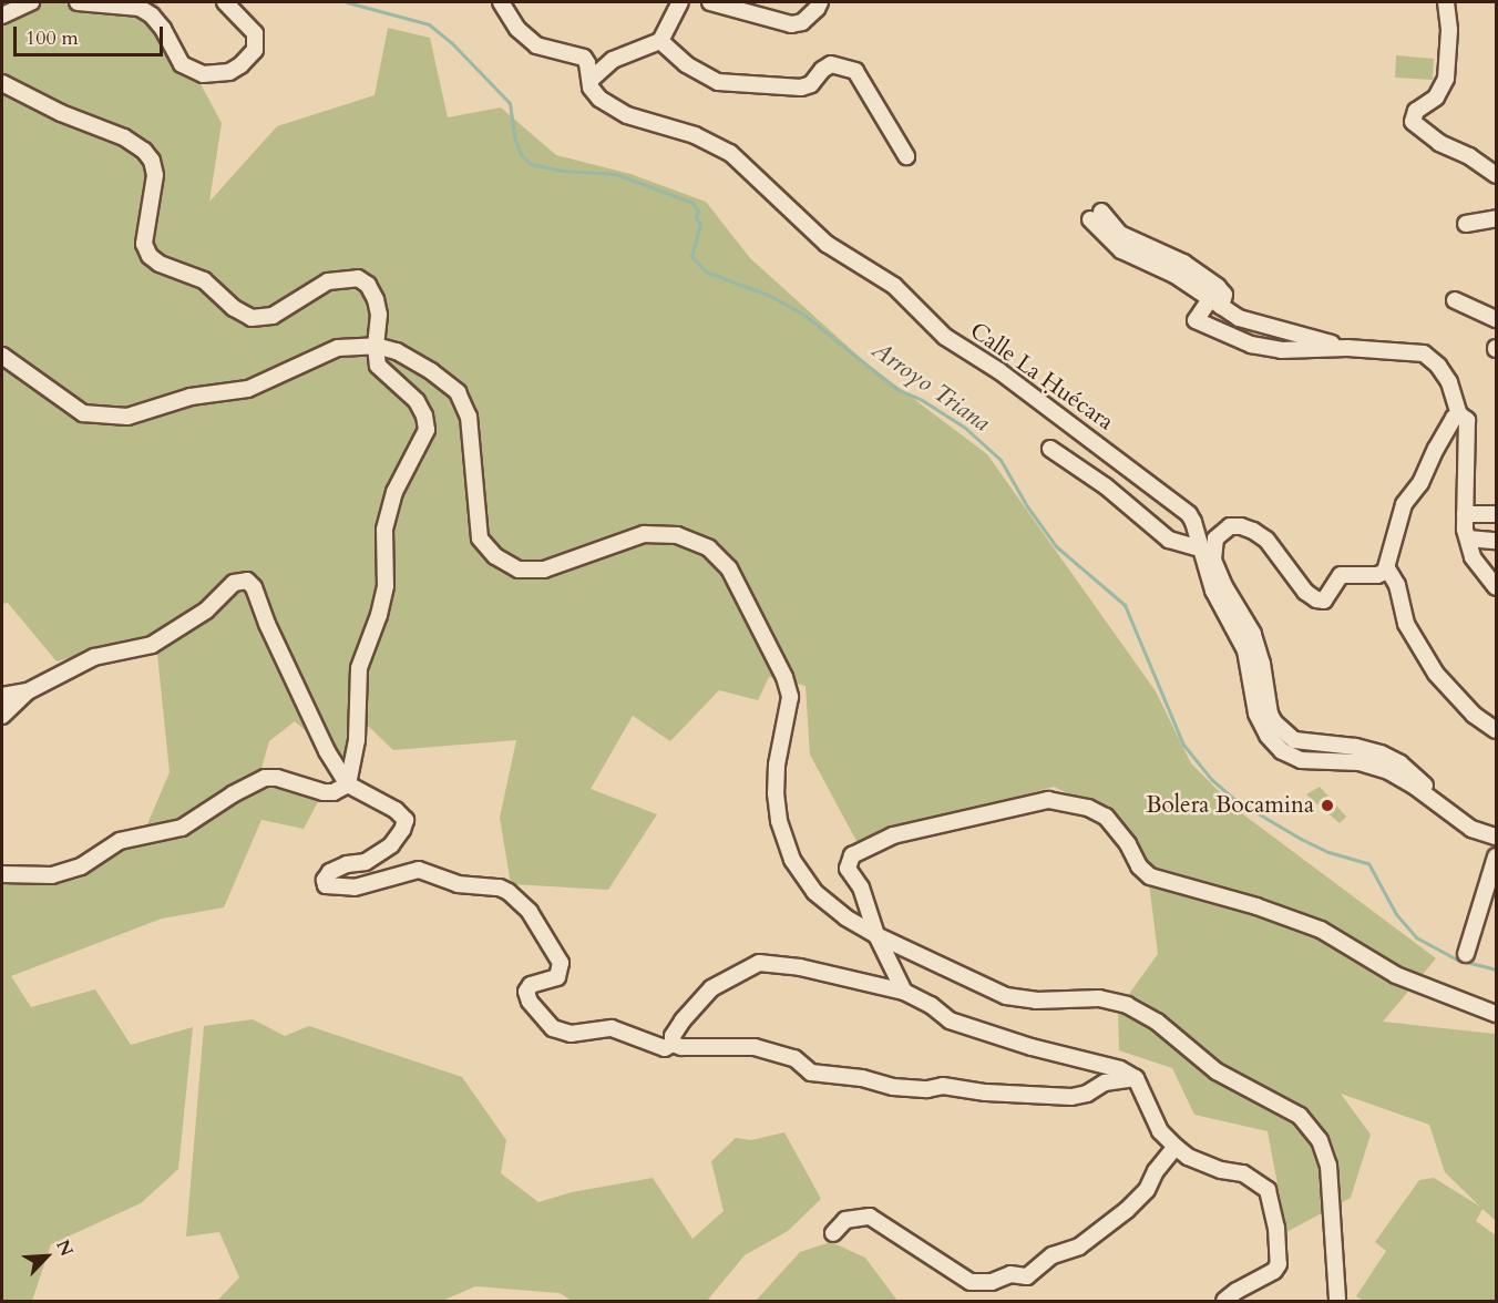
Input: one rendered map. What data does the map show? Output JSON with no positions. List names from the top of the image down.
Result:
{
  "streets": {
    "street": ["Calle La Ḥuécara"]
  },
  "water": ["Arroyo Triana"],
  "places": ["Bolera Bocamina"],
  "scale_bar": "100 m",
  "north": "top right"
}
